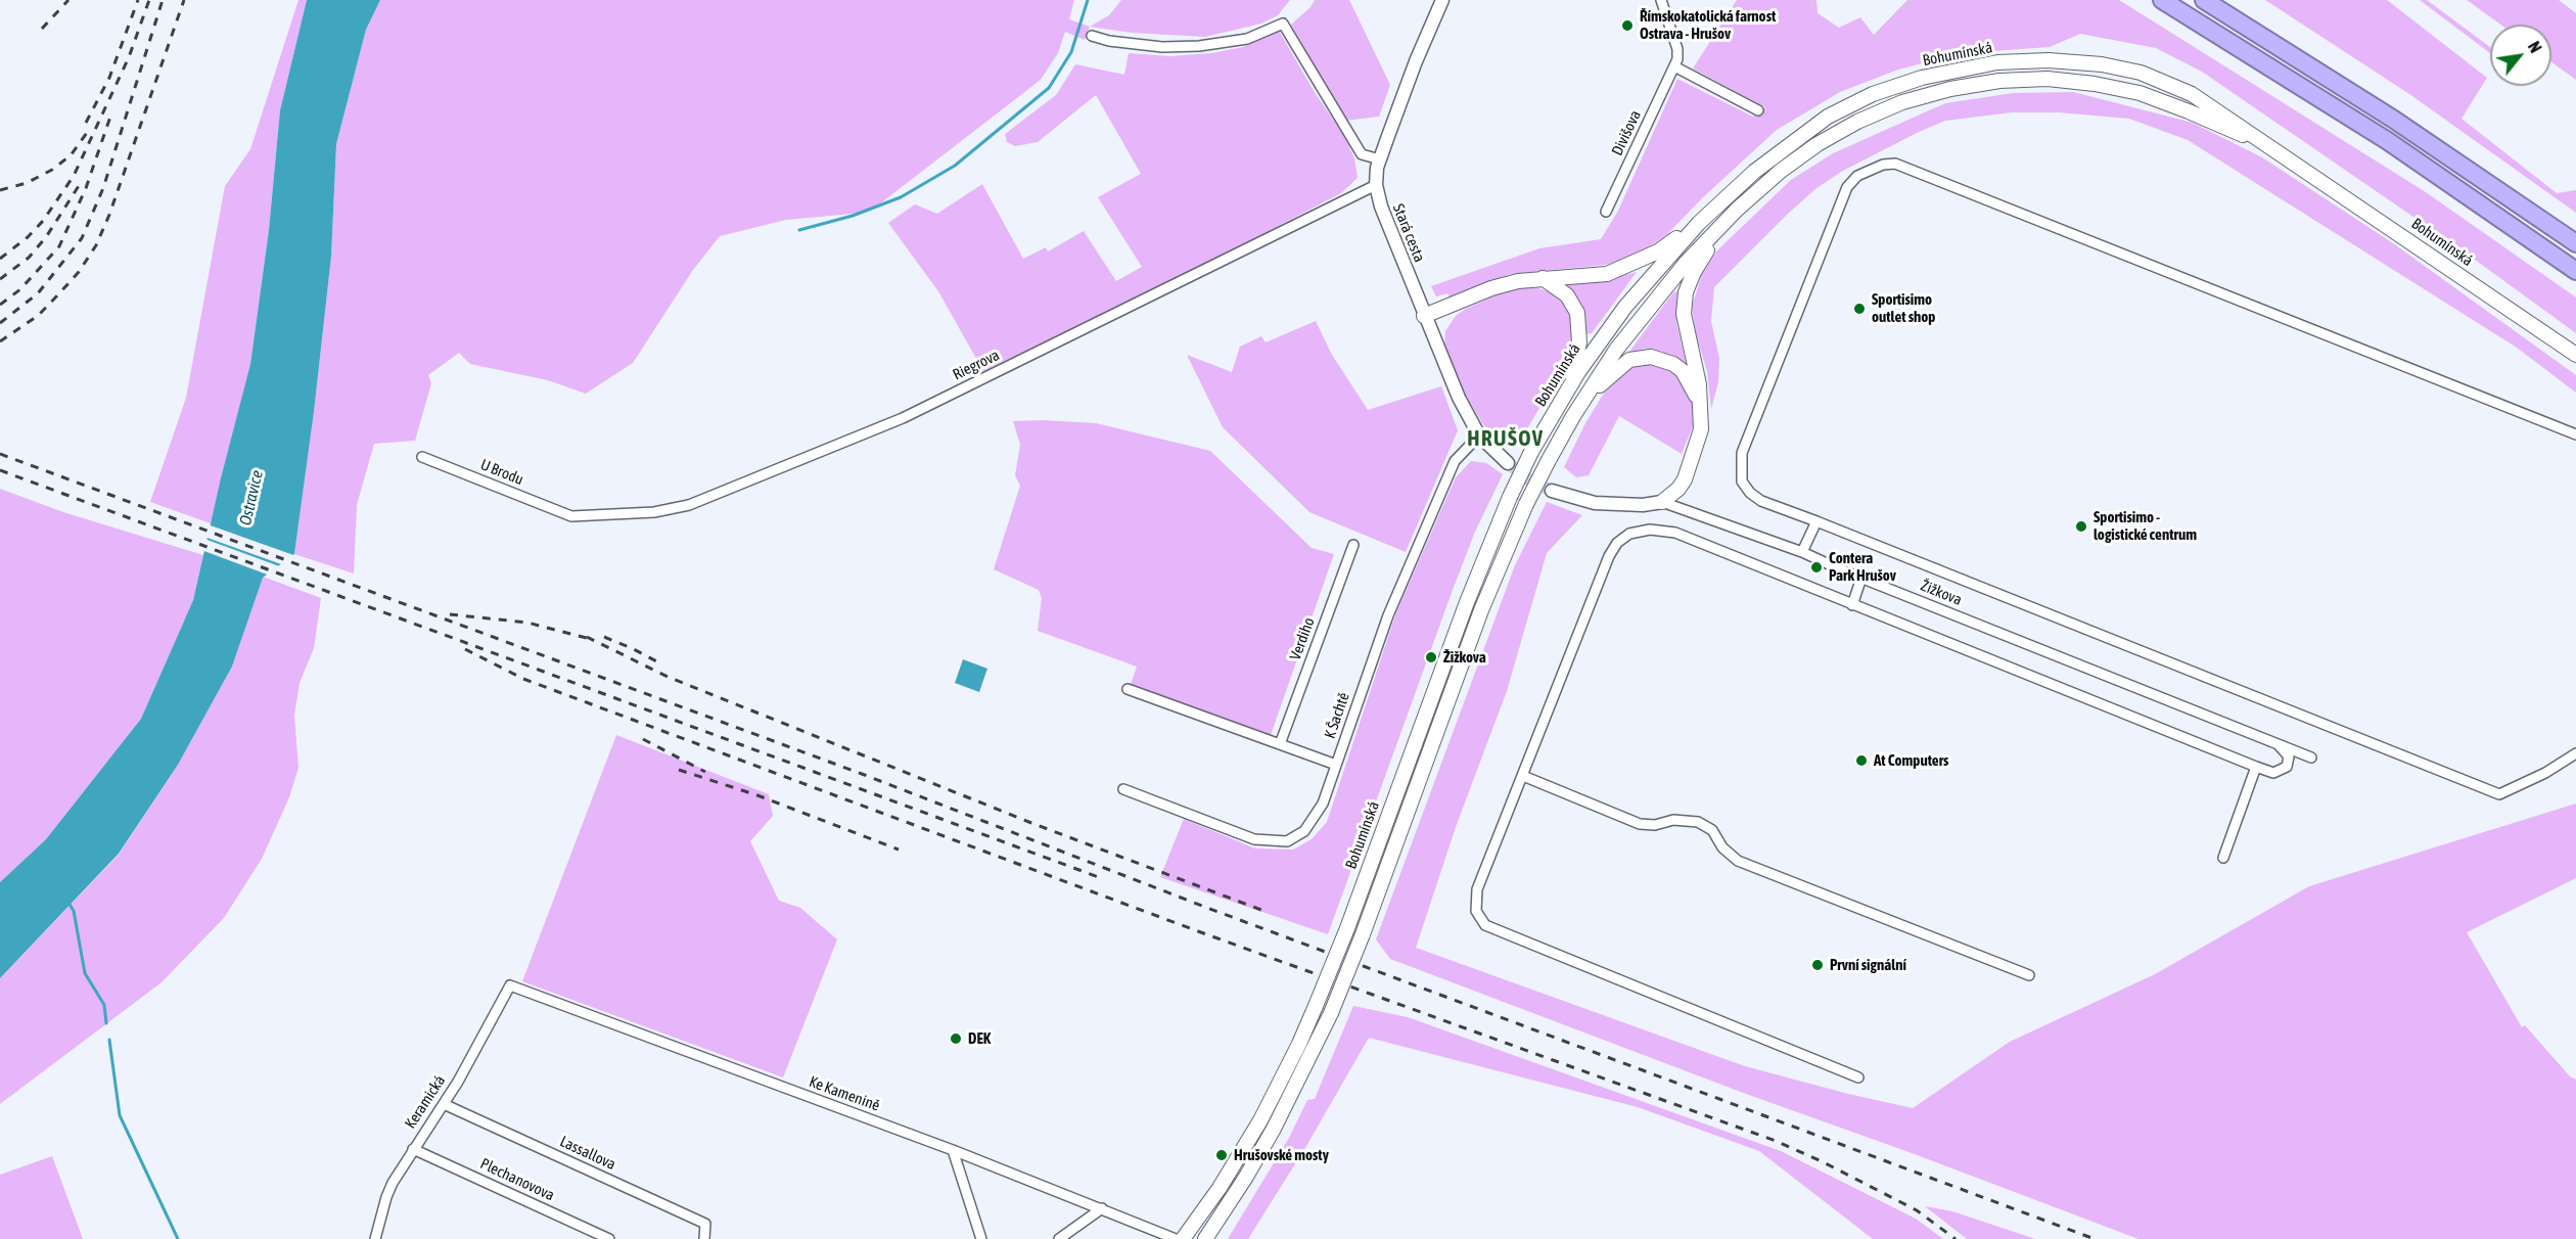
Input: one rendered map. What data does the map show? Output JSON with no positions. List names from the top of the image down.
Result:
{
  "streets": {
    "main road": ["Bohumínská"],
    "street": [
      "Divišova",
      "Stará cesta",
      "Riegrova",
      "U Brodu",
      "Žižkova",
      "Verdiho",
      "K Šachtě",
      "Ke Kamenině",
      "Keramická",
      "Lassallova",
      "Plechanovova"
    ]
  },
  "crossings": [
    ["Stará cesta", "Riegrova"],
    ["Stará cesta", "K Šachtě"],
    ["Riegrova", "U Brodu"],
    ["Ke Kamenině", "Keramická"],
    ["Keramická", "Lassallova"],
    ["Keramická", "Plechanovova"]
  ],
  "districts": ["HRUŠOV"],
  "water": ["Ostravice"],
  "places": [
    "Římskokatolická farnost Ostrava - Hrušov",
    "Sportisimo outlet shop",
    "Sportisimo - logistické centrum",
    "Contera Park Hrušov",
    "Žižkova",
    "At Computers",
    "První signální",
    "DEK",
    "Hrušovské mosty"
  ],
  "north": "top right"
}
